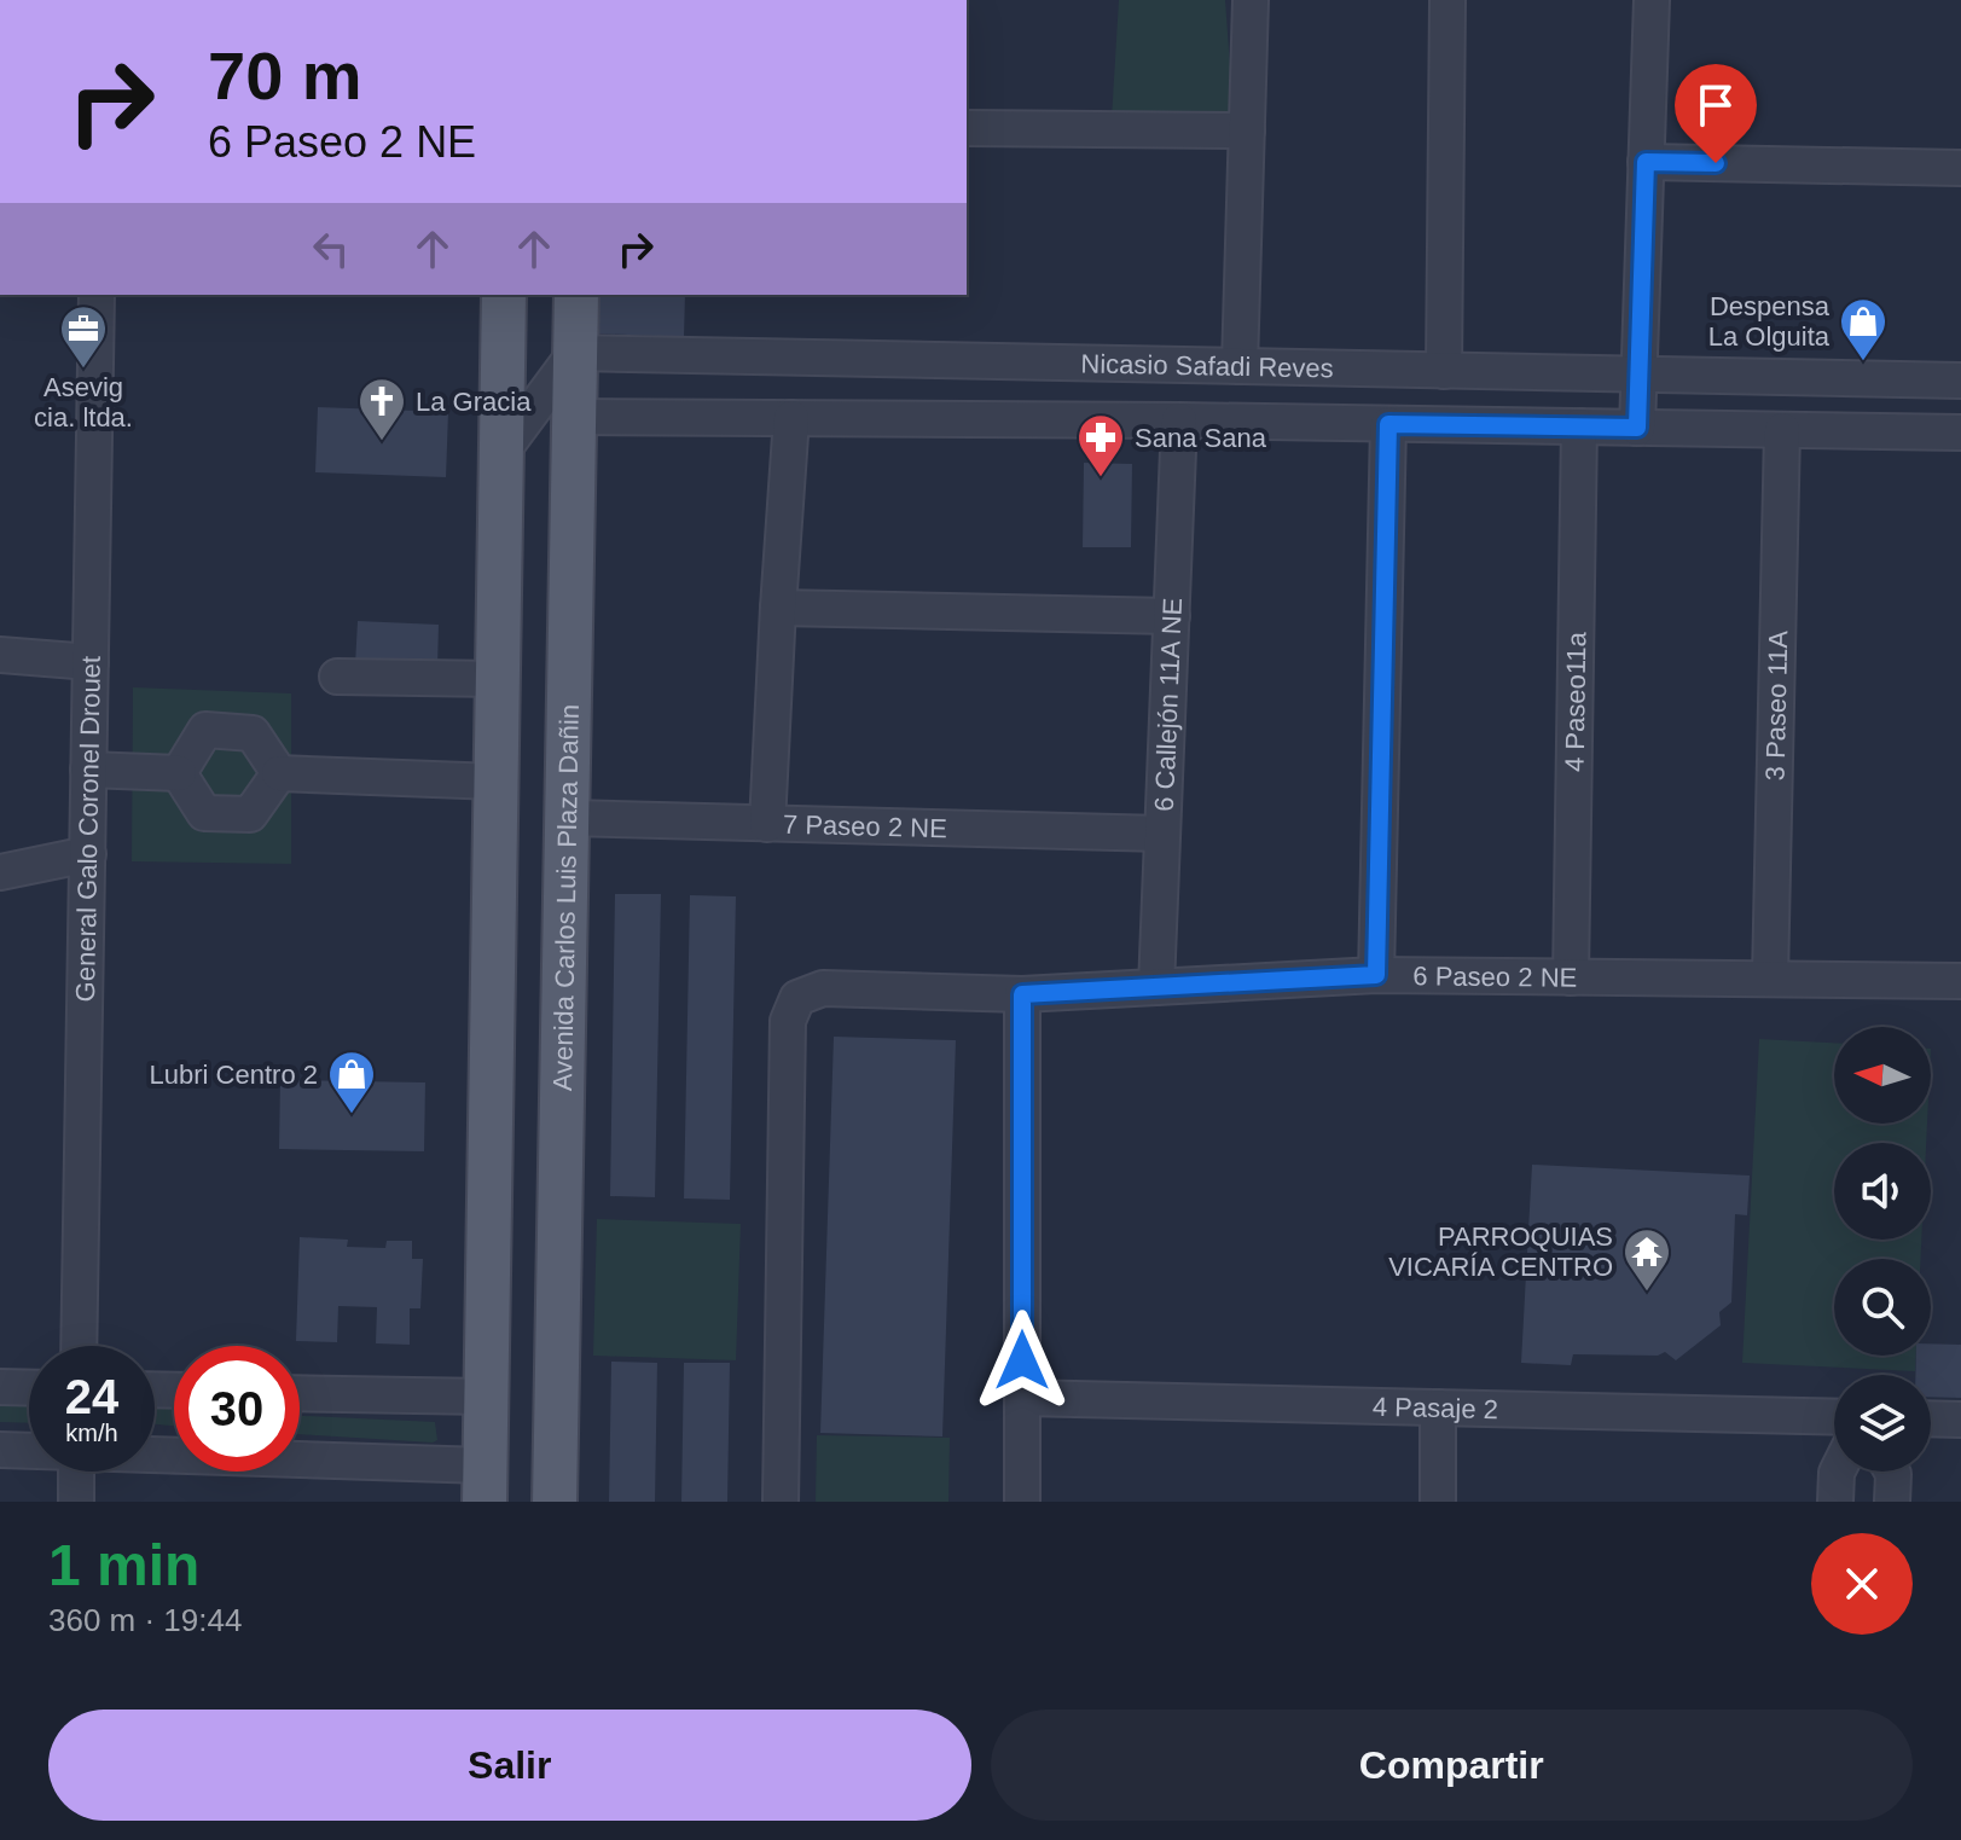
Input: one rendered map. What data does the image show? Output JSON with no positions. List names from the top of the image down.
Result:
{
  "streets": {
    "main road": ["Avenida Carlos Luis Plaza Dañin"],
    "street": [
      "Nicasio Safadi Reves",
      "4 Paseo11a",
      "6 Callejón 11A NE",
      "3 Paseo 11A",
      "7 Paseo 2 NE",
      "General Galo Coronel Drouet",
      "6 Paseo 2 NE",
      "4 Pasaje 2"
    ]
  },
  "crossings": [
    ["Nicasio Safadi Reves", "4 Paseo11a"],
    ["Nicasio Safadi Reves", "6 Callejón 11A NE"],
    ["Nicasio Safadi Reves", "3 Paseo 11A"],
    ["Nicasio Safadi Reves", "Avenida Carlos Luis Plaza Dañin"],
    ["4 Paseo11a", "6 Paseo 2 NE"],
    ["6 Callejón 11A NE", "7 Paseo 2 NE"],
    ["6 Callejón 11A NE", "6 Paseo 2 NE"],
    ["3 Paseo 11A", "6 Paseo 2 NE"],
    ["7 Paseo 2 NE", "Avenida Carlos Luis Plaza Dañin"]
  ],
  "places": {
    "shop": ["Despensa La Olguita", "Lubri Centro 2"],
    "office": ["Asevig cia. ltda."],
    "church": ["La Gracia"],
    "pharmacy": ["Sana Sana"],
    "temple": ["PARROQUIAS VICARÍA CENTRO"]
  },
  "north": "left",
  "page": {
    "turn": ["70 m", "6 Paseo 2 NE"],
    "speed": "24 km/h",
    "limit": "30",
    "heading": ["1 min", "360 m · 19:44"],
    "buttons": ["Salir", "Compartir"]
  }
}
